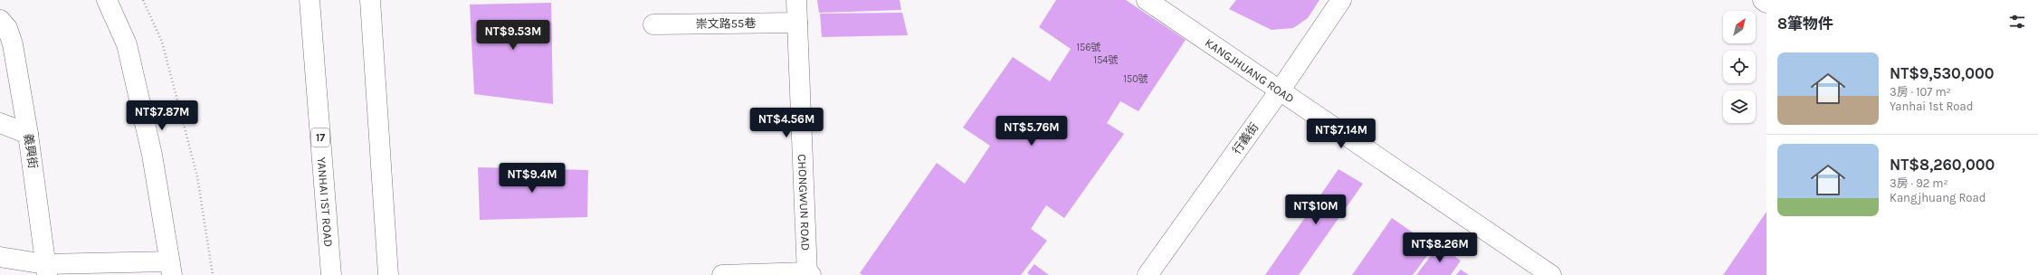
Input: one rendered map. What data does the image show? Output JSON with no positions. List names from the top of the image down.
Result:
{
  "streets": {
    "street": [
      "崇文路55巷",
      "KANGJHUANG ROAD",
      "17",
      "行義街",
      "義興街",
      "YANHAI 1ST ROAD",
      "CHONGWUN ROAD"
    ]
  },
  "crossings": [
    ["崇文路55巷", "CHONGWUN ROAD"],
    ["KANGJHUANG ROAD", "行義街"]
  ],
  "house_numbers": ["156號", "154號", "150號"],
  "north": "top right",
  "page": {
    "heading": "8筆物件",
    "price": [
      "NT$9.53M",
      "NT$7.87M",
      "NT$4.56M",
      "NT$5.76M",
      "NT$7.14M",
      "NT$9.4M",
      "NT$10M",
      "NT$8.26M"
    ],
    "list": [
      {
        "name": "NT$9,530,000",
        "note": "3房 · 107 m² · Yanhai 1st Road"
      },
      {
        "name": "NT$8,260,000",
        "note": "3房 · 92 m² · Kangjhuang Road"
      }
    ]
  }
}
